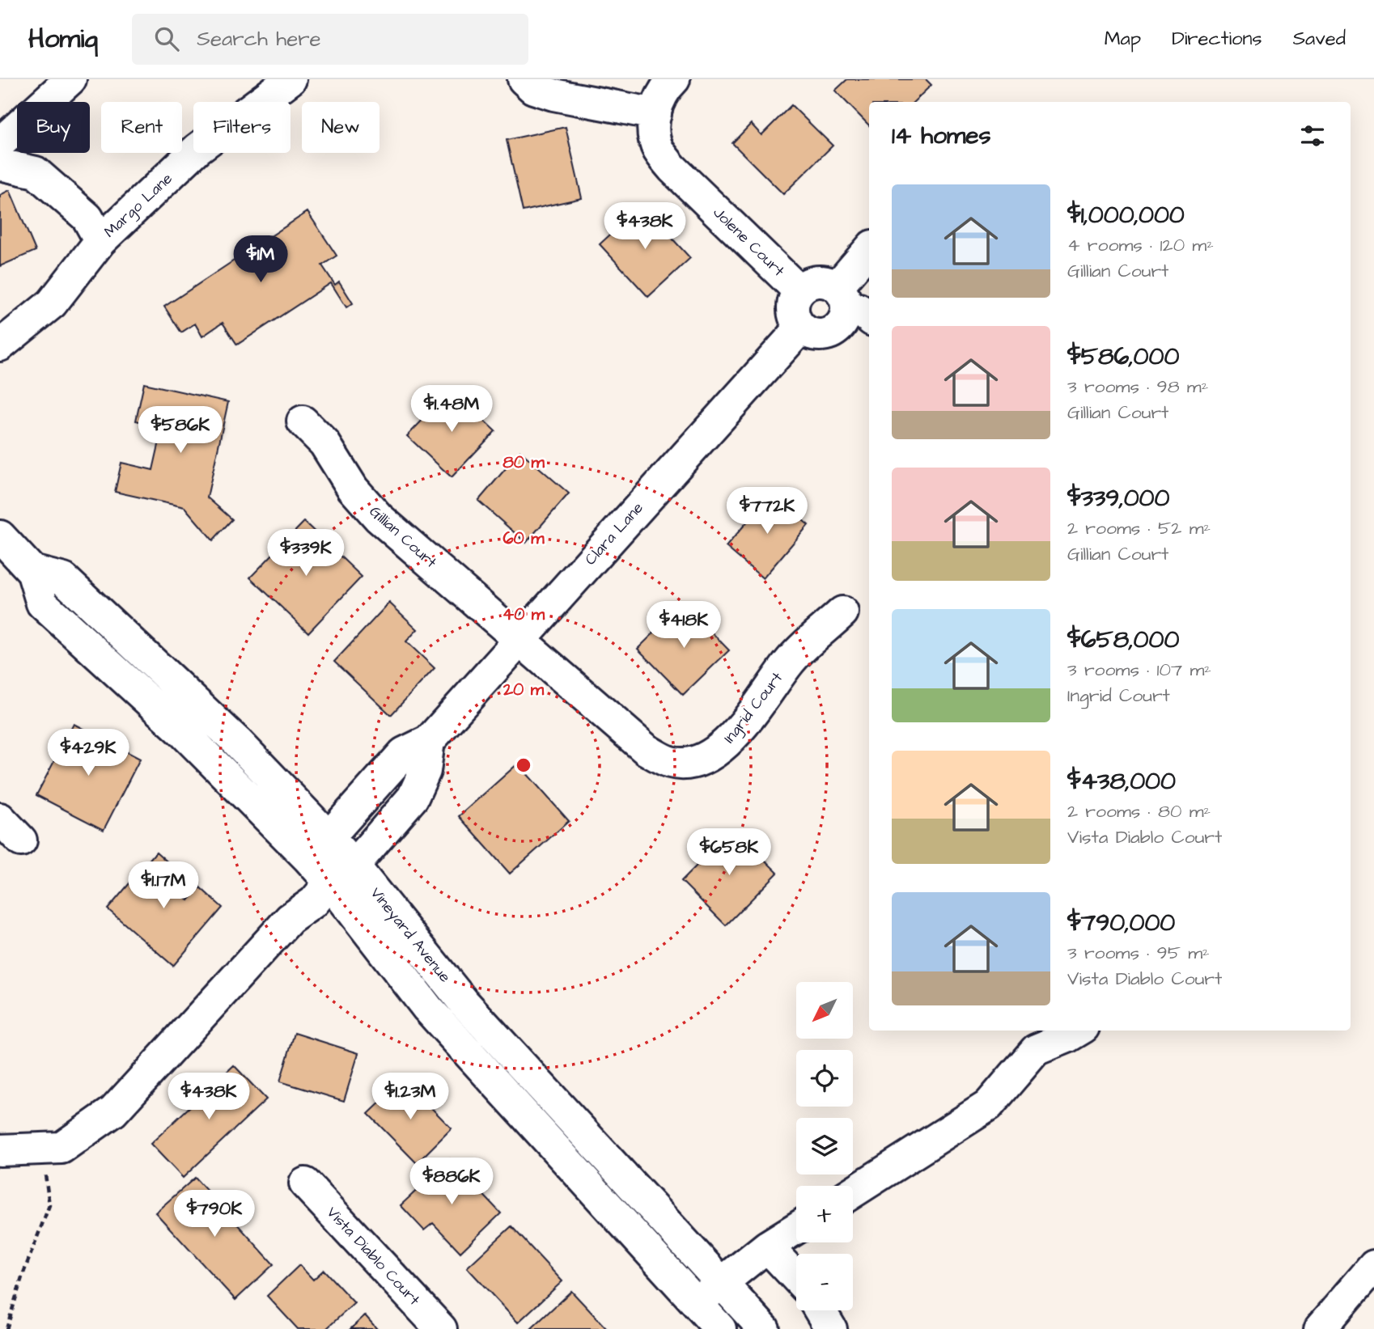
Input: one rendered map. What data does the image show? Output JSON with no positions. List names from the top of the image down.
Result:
{
  "streets": {
    "street": [
      "Margo Lane",
      "Jolene Court",
      "Clara Lane",
      "Gillian Court",
      "Ingrid Court",
      "Vineyard Avenue",
      "Vista Diablo Court"
    ]
  },
  "crossings": [
    ["Jolene Court", "Clara Lane"],
    ["Clara Lane", "Gillian Court"],
    ["Clara Lane", "Ingrid Court"],
    ["Gillian Court", "Ingrid Court"]
  ],
  "north": "bottom left",
  "page": {
    "header": "Homiq",
    "search": "Search here",
    "nav": ["Map", "Directions", "Saved"],
    "chip": [
      "Buy",
      "Rent",
      "Filters",
      "New"
    ],
    "heading": "14 homes",
    "list": [
      {
        "name": "$1,000,000",
        "note": "4 rooms · 120 m² · Gillian Court"
      },
      {
        "name": "$586,000",
        "note": "3 rooms · 98 m² · Gillian Court"
      },
      {
        "name": "$339,000",
        "note": "2 rooms · 52 m² · Gillian Court"
      },
      {
        "name": "$658,000",
        "note": "3 rooms · 107 m² · Ingrid Court"
      },
      {
        "name": "$438,000",
        "note": "2 rooms · 80 m² · Vista Diablo Court"
      },
      {
        "name": "$790,000",
        "note": "3 rooms · 95 m² · Vista Diablo Court"
      }
    ],
    "price": [
      "$438K",
      "$1M",
      "$1.48M",
      "$586K",
      "$772K",
      "$339K",
      "$418K",
      "$429K",
      "$658K",
      "$1.17M",
      "$438K",
      "$1.23M",
      "$886K",
      "$790K"
    ],
    "map_buttons": ["+", "−"]
  },
  "rings": [
    "80 m",
    "60 m",
    "40 m",
    "20 m"
  ]
}
